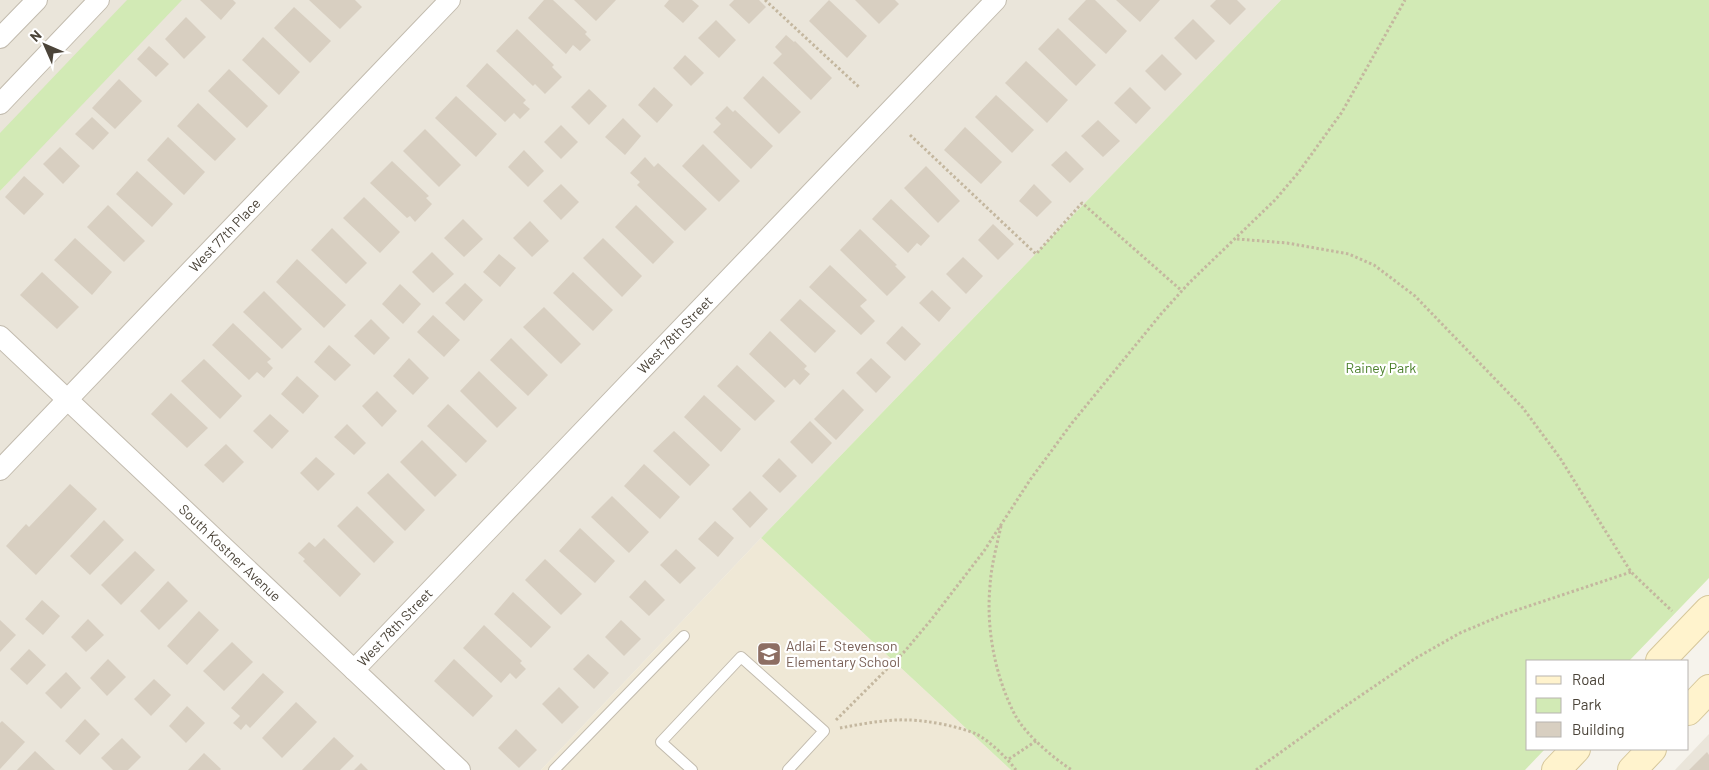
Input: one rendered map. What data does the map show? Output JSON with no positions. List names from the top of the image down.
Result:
{
  "streets": {
    "street": ["West 77th Place", "West 78th Street", "South Kostner Avenue"]
  },
  "crossings": [
    ["West 77th Place", "South Kostner Avenue"],
    ["West 78th Street", "South Kostner Avenue"]
  ],
  "parks": ["Rainey Park"],
  "places": {
    "school or university": ["Adlai E. Stevenson Elementary School"]
  },
  "legend": ["Road", "Park", "Building"],
  "north": "top left"
}
